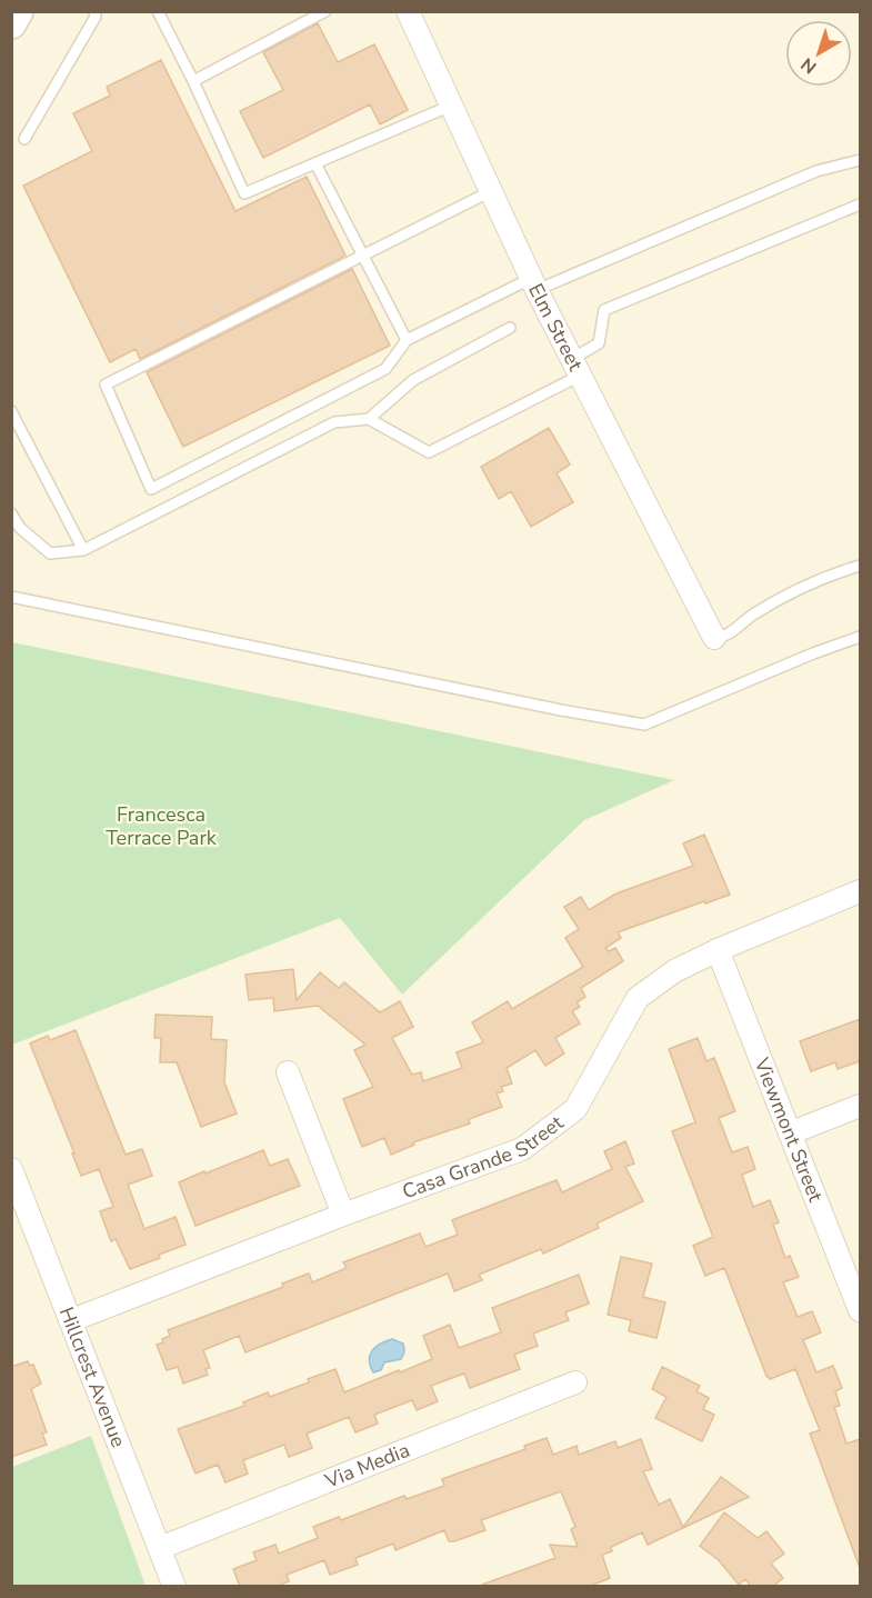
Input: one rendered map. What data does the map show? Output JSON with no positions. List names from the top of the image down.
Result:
{
  "streets": {
    "street": [
      "Elm Street",
      "Viewmont Street",
      "Casa Grande Street",
      "Hillcrest Avenue",
      "Via Media"
    ]
  },
  "crossings": [
    ["Viewmont Street", "Casa Grande Street"],
    ["Casa Grande Street", "Hillcrest Avenue"],
    ["Hillcrest Avenue", "Via Media"]
  ],
  "parks": ["Francesca Terrace Park"],
  "north": "bottom left"
}
